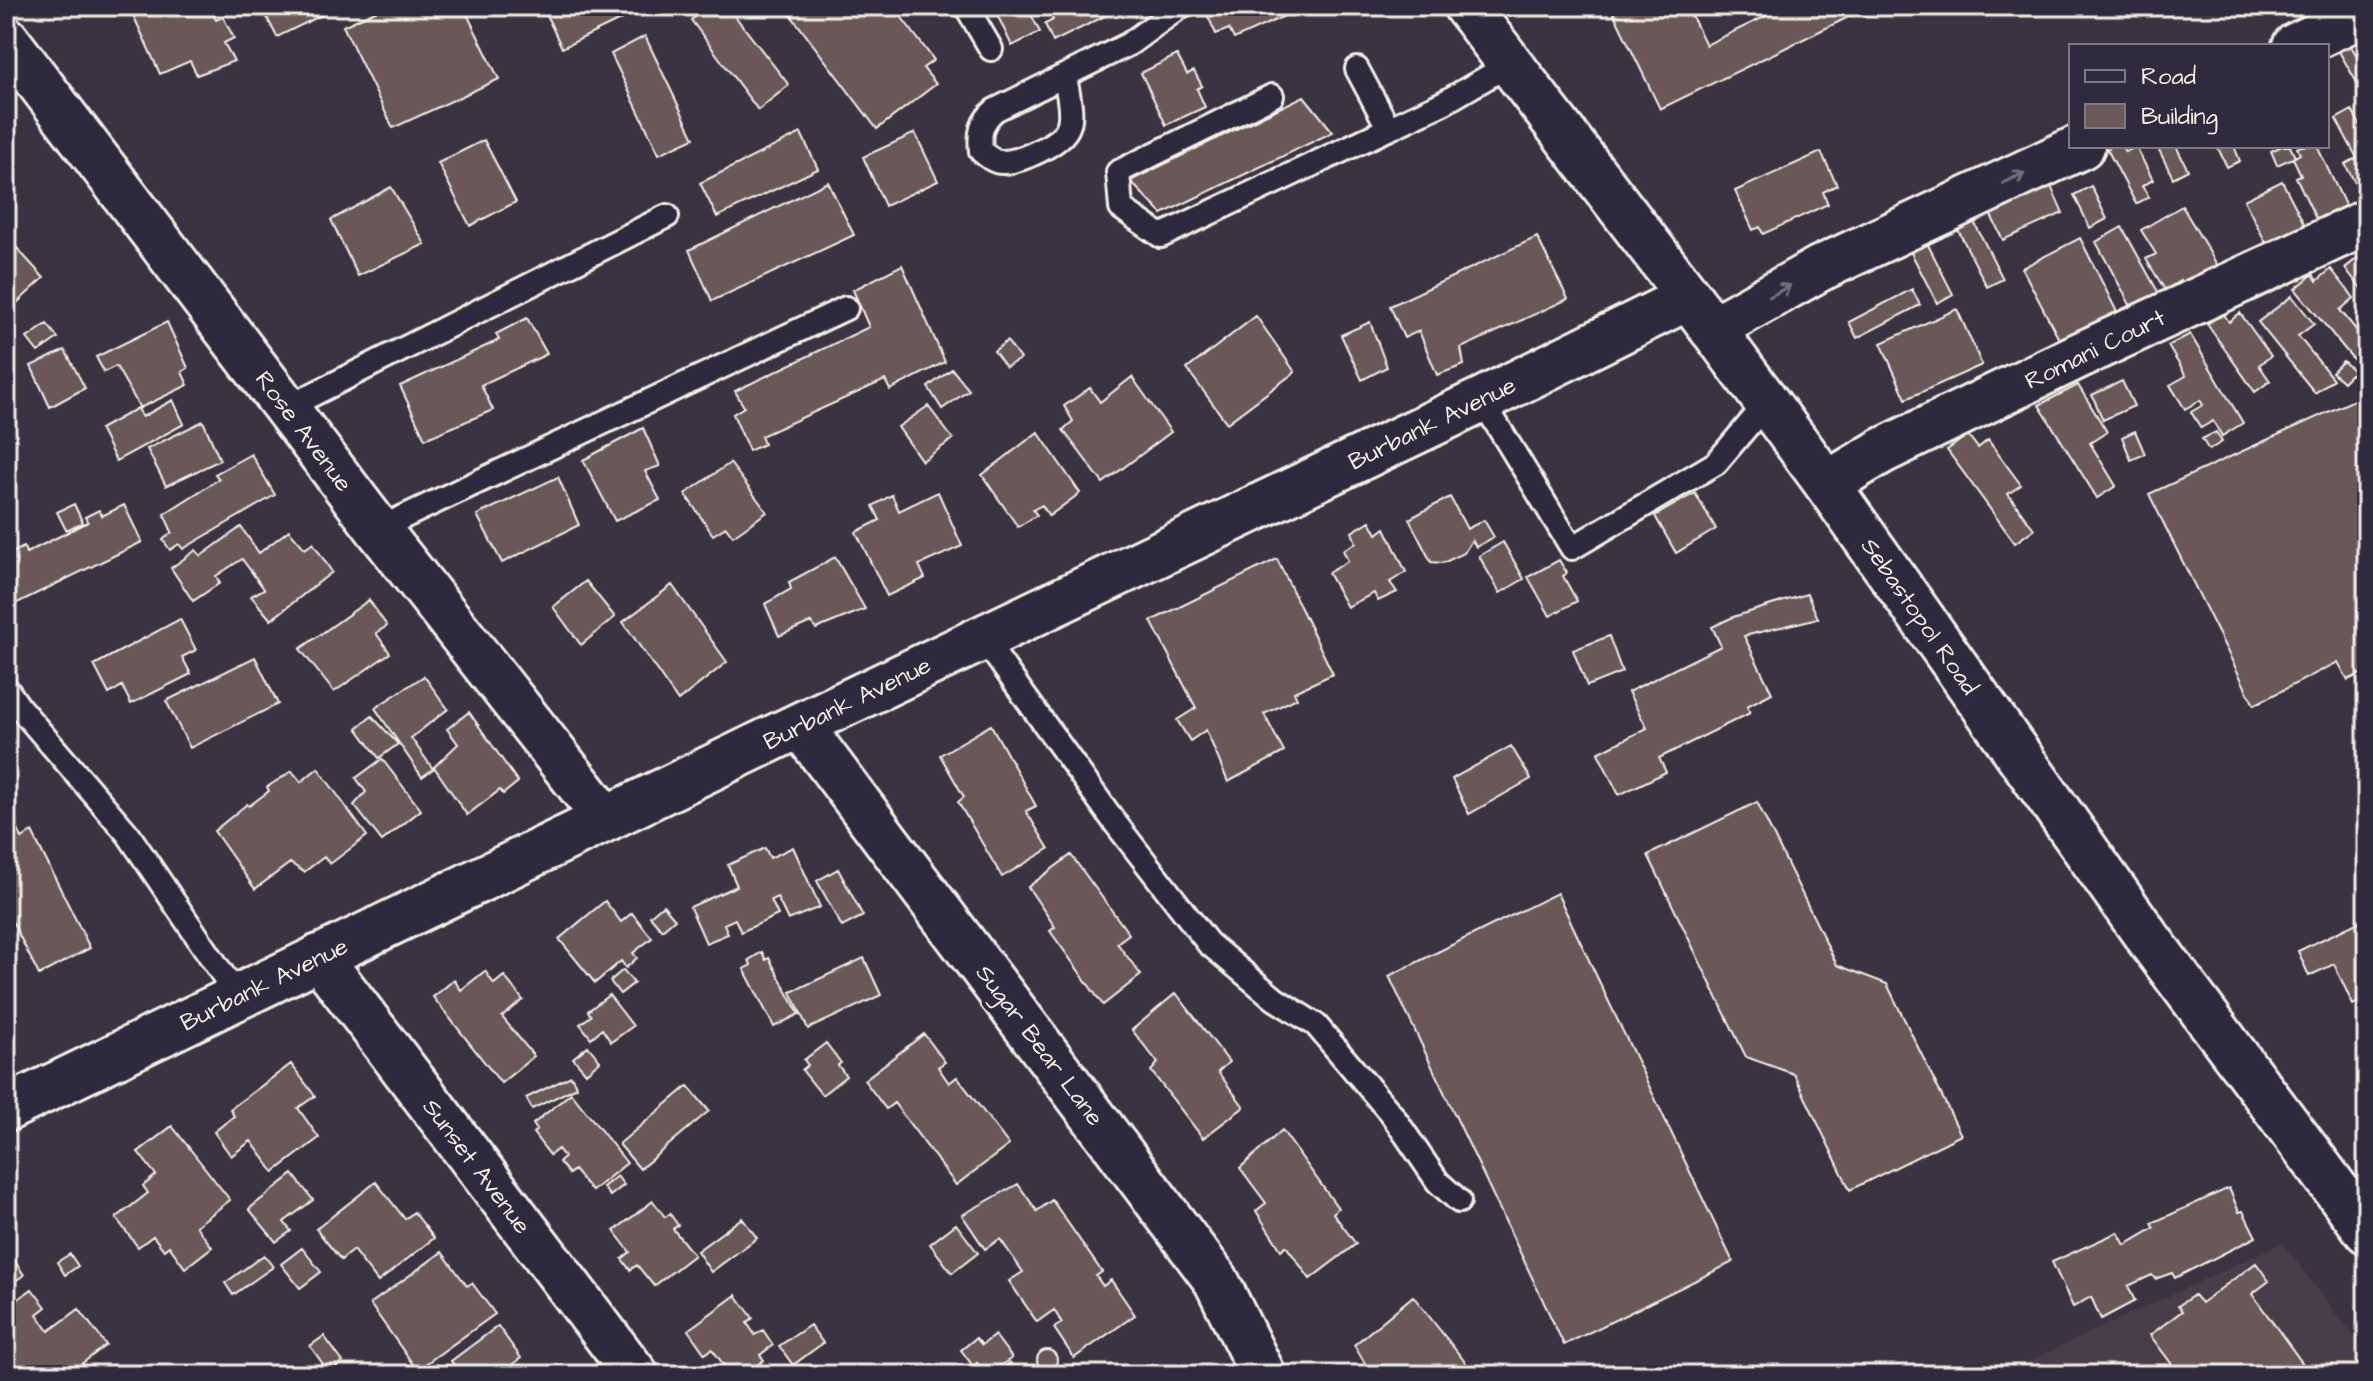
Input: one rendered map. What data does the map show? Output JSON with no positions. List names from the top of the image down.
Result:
{
  "streets": {
    "street": [
      "Romani Court",
      "Burbank Avenue",
      "Rose Avenue",
      "Sebastopol Road",
      "Sugar Bear Lane",
      "Sunset Avenue"
    ]
  },
  "crossings": [
    ["Romani Court", "Sebastopol Road"],
    ["Burbank Avenue", "Rose Avenue"],
    ["Burbank Avenue", "Sebastopol Road"],
    ["Burbank Avenue", "Sugar Bear Lane"],
    ["Burbank Avenue", "Sunset Avenue"]
  ],
  "legend": ["Road", "Building"]
}
